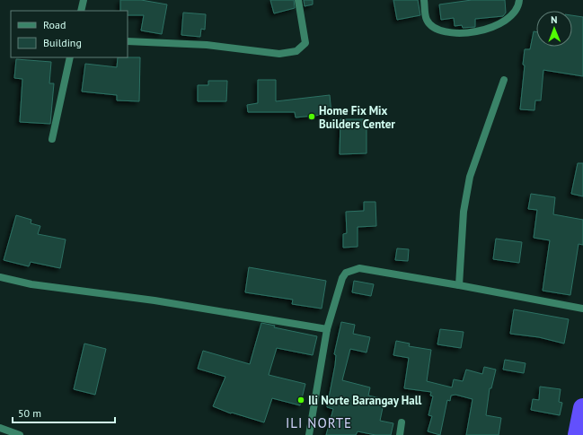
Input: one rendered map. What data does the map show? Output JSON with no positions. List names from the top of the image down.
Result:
{
  "districts": ["ILI NORTE"],
  "places": ["Home Fix Mix Builders Center", "Ili Norte Barangay Hall"],
  "legend": ["Road", "Building"],
  "scale_bar": "50 m",
  "north": "top"
}
